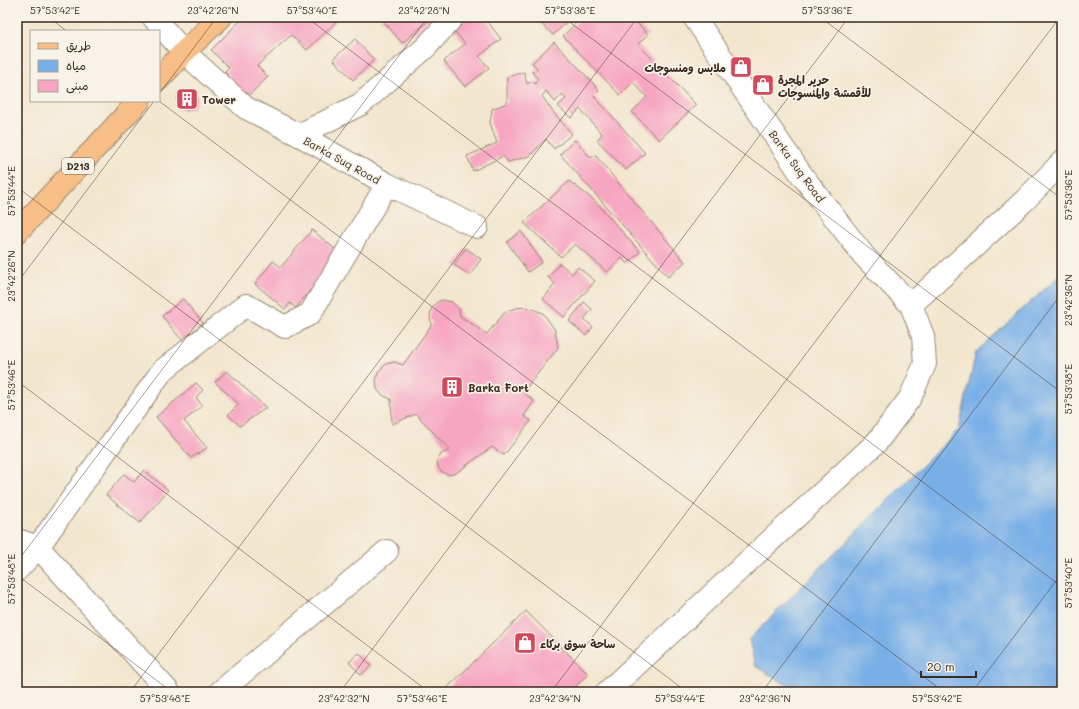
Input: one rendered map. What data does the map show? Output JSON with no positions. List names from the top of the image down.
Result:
{
  "streets": {
    "main road": ["D213"],
    "street": ["Barka Suq Road"]
  },
  "places": {
    "shop": ["ملابس ومنسوجات", "حرير المجرة للأقمشة والمنسوجات", "ساحة سوق بركاء"],
    "building": ["Tower", "Barka Fort"]
  },
  "legend": ["طريق", "مياه", "مبنى"],
  "scale_bar": "20 m",
  "coordinates": [
    "57°53'42\"E",
    "23°42'26\"N",
    "57°53'40\"E",
    "23°42'28\"N",
    "57°53'38\"E",
    "57°53'36\"E",
    "57°53'44\"E",
    "23°42'36\"N",
    "57°53'46\"E",
    "57°53'48\"E",
    "23°42'32\"N",
    "23°42'34\"N"
  ]
}
